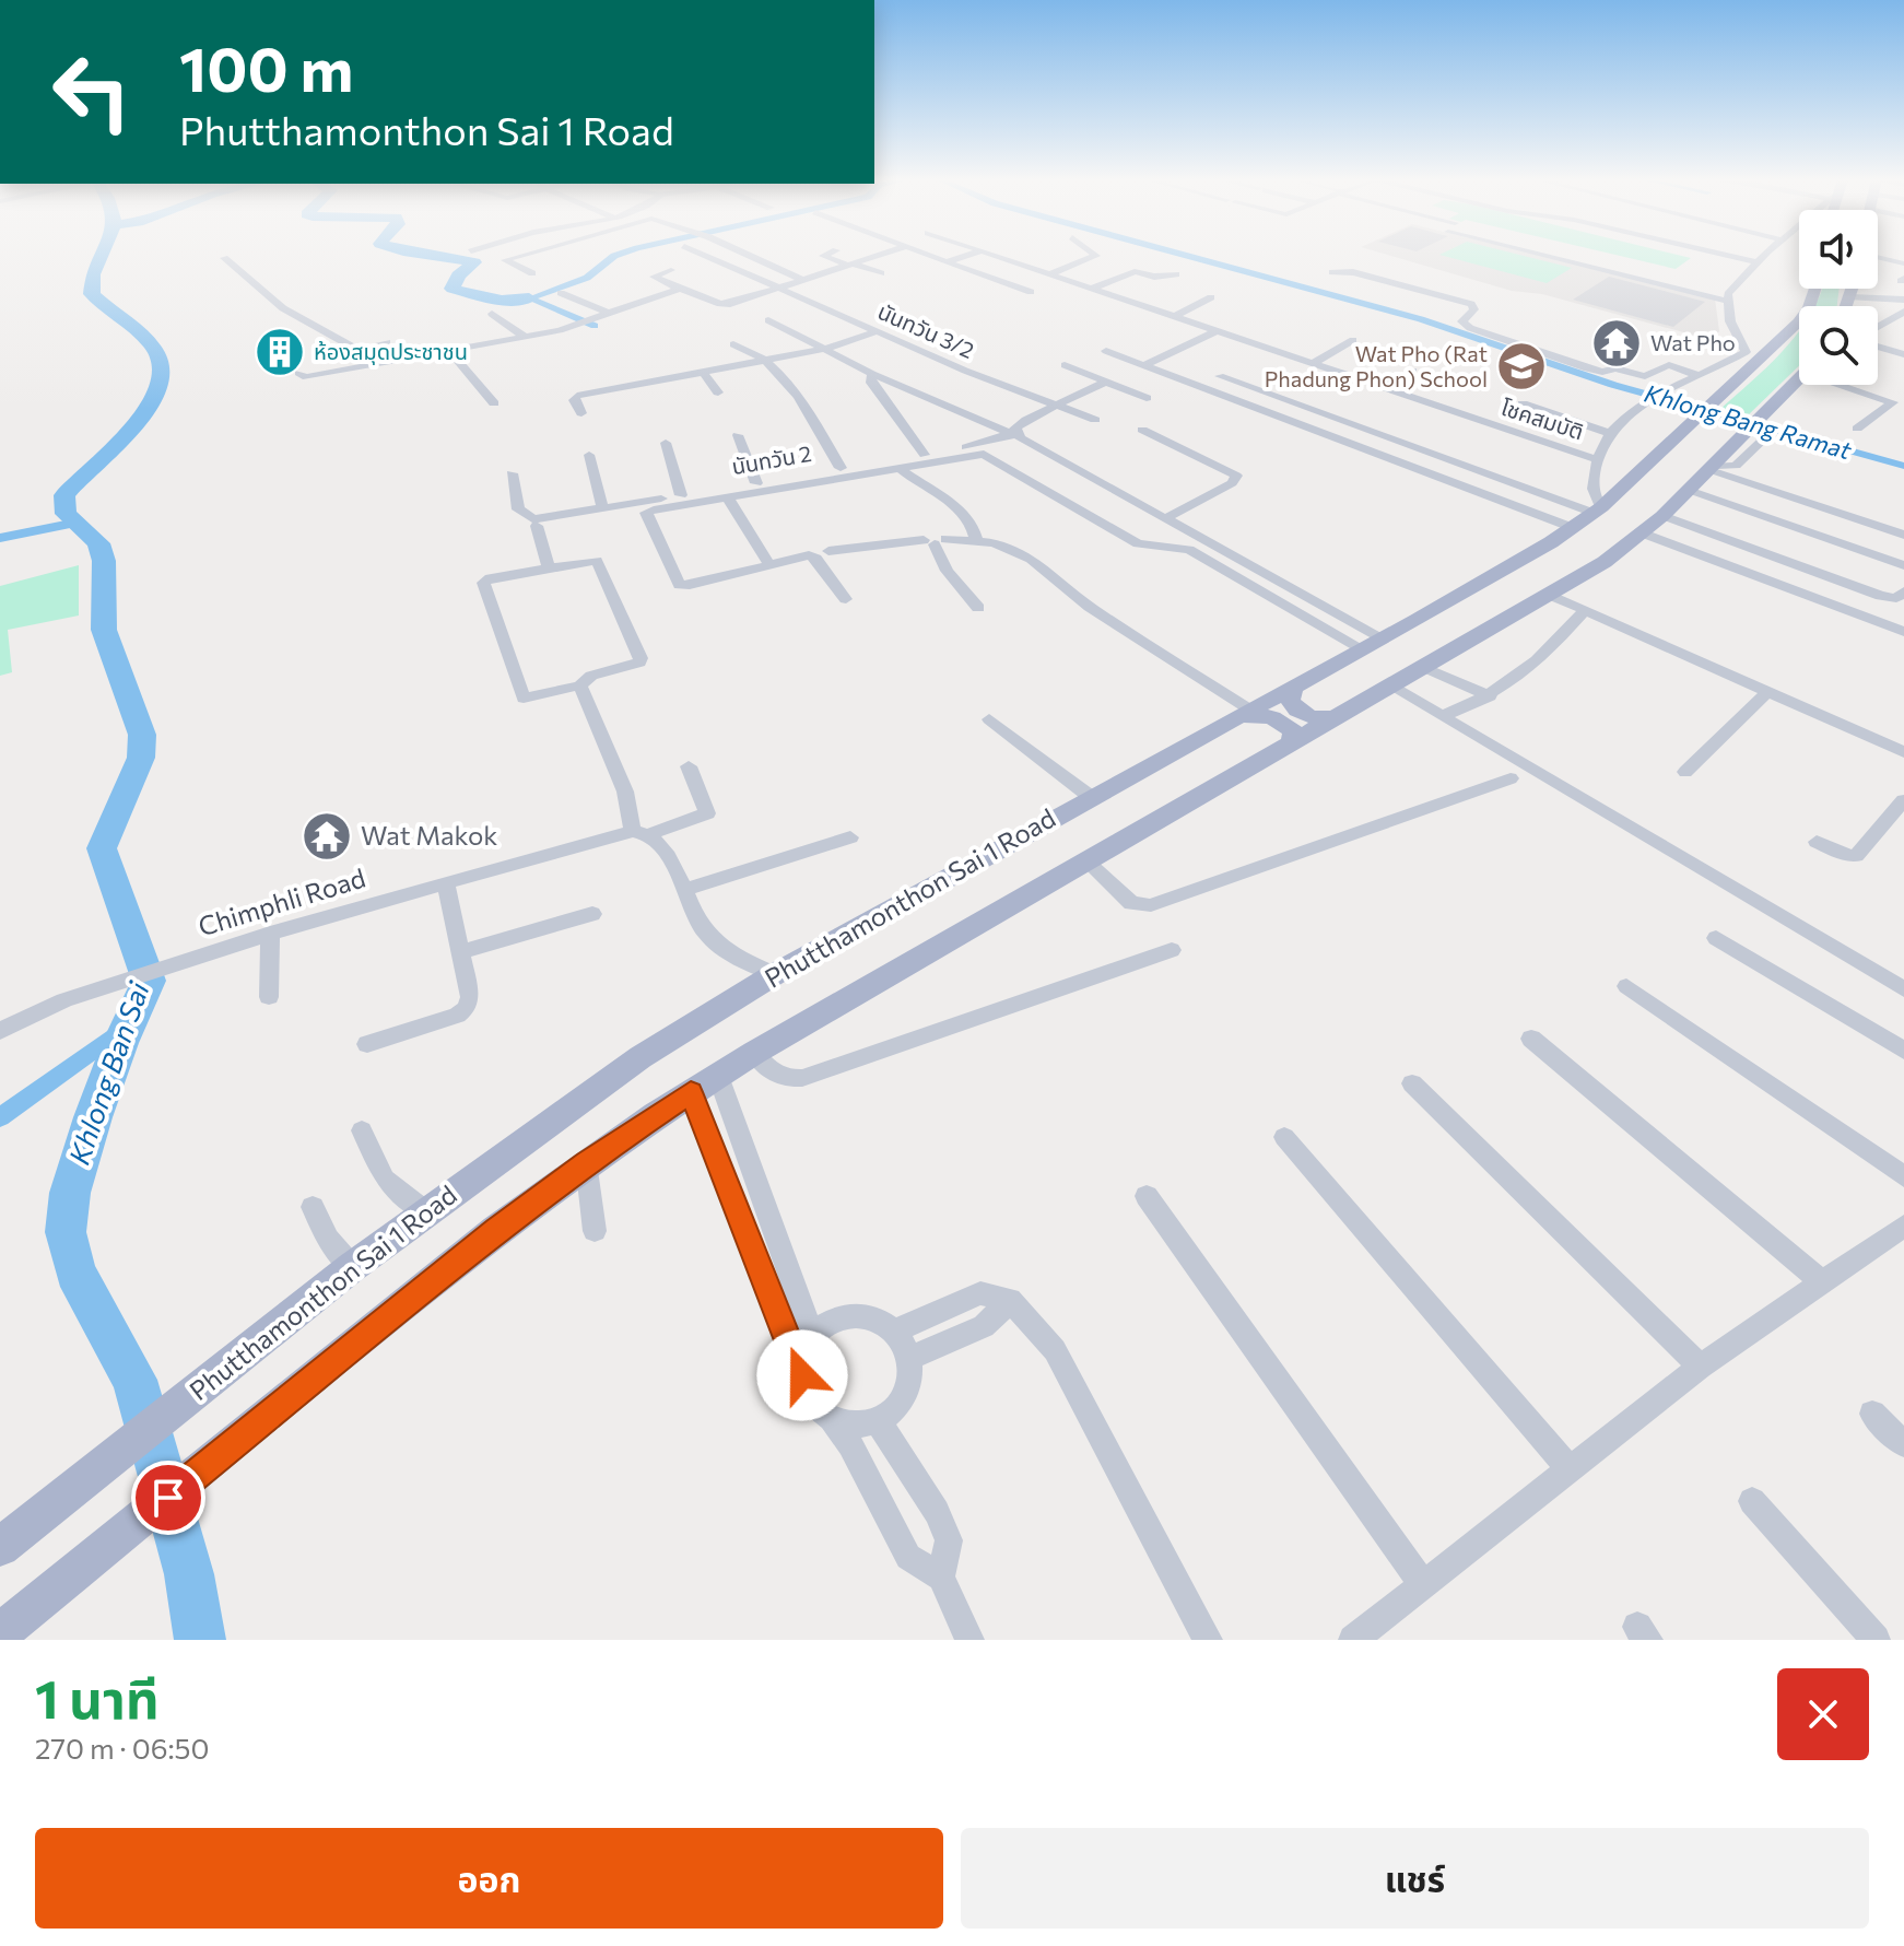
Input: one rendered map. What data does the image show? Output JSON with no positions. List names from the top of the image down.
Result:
{
  "streets": {
    "main road": ["Phutthamonthon Sai 1 Road"],
    "street": [
      "นันทวัน 3/2",
      "โชคสมบัติ",
      "นันทวัน 2",
      "Chimphli Road"
    ]
  },
  "crossings": [
    ["นันทวัน 3/2", "นันทวัน 2"]
  ],
  "water": ["Khlong Bang Ramat", "Khlong Ban Sai"],
  "places": {
    "temple": ["Wat Pho", "Wat Makok"],
    "building": ["ห้องสมุดประชาชน"],
    "school or university": ["Wat Pho (Rat Phadung Phon) School"]
  },
  "page": {
    "turn": ["100 m", "Phutthamonthon Sai 1 Road"],
    "heading": ["1 นาที", "270 m · 06:50"],
    "buttons": ["ออก", "แชร์"]
  }
}
